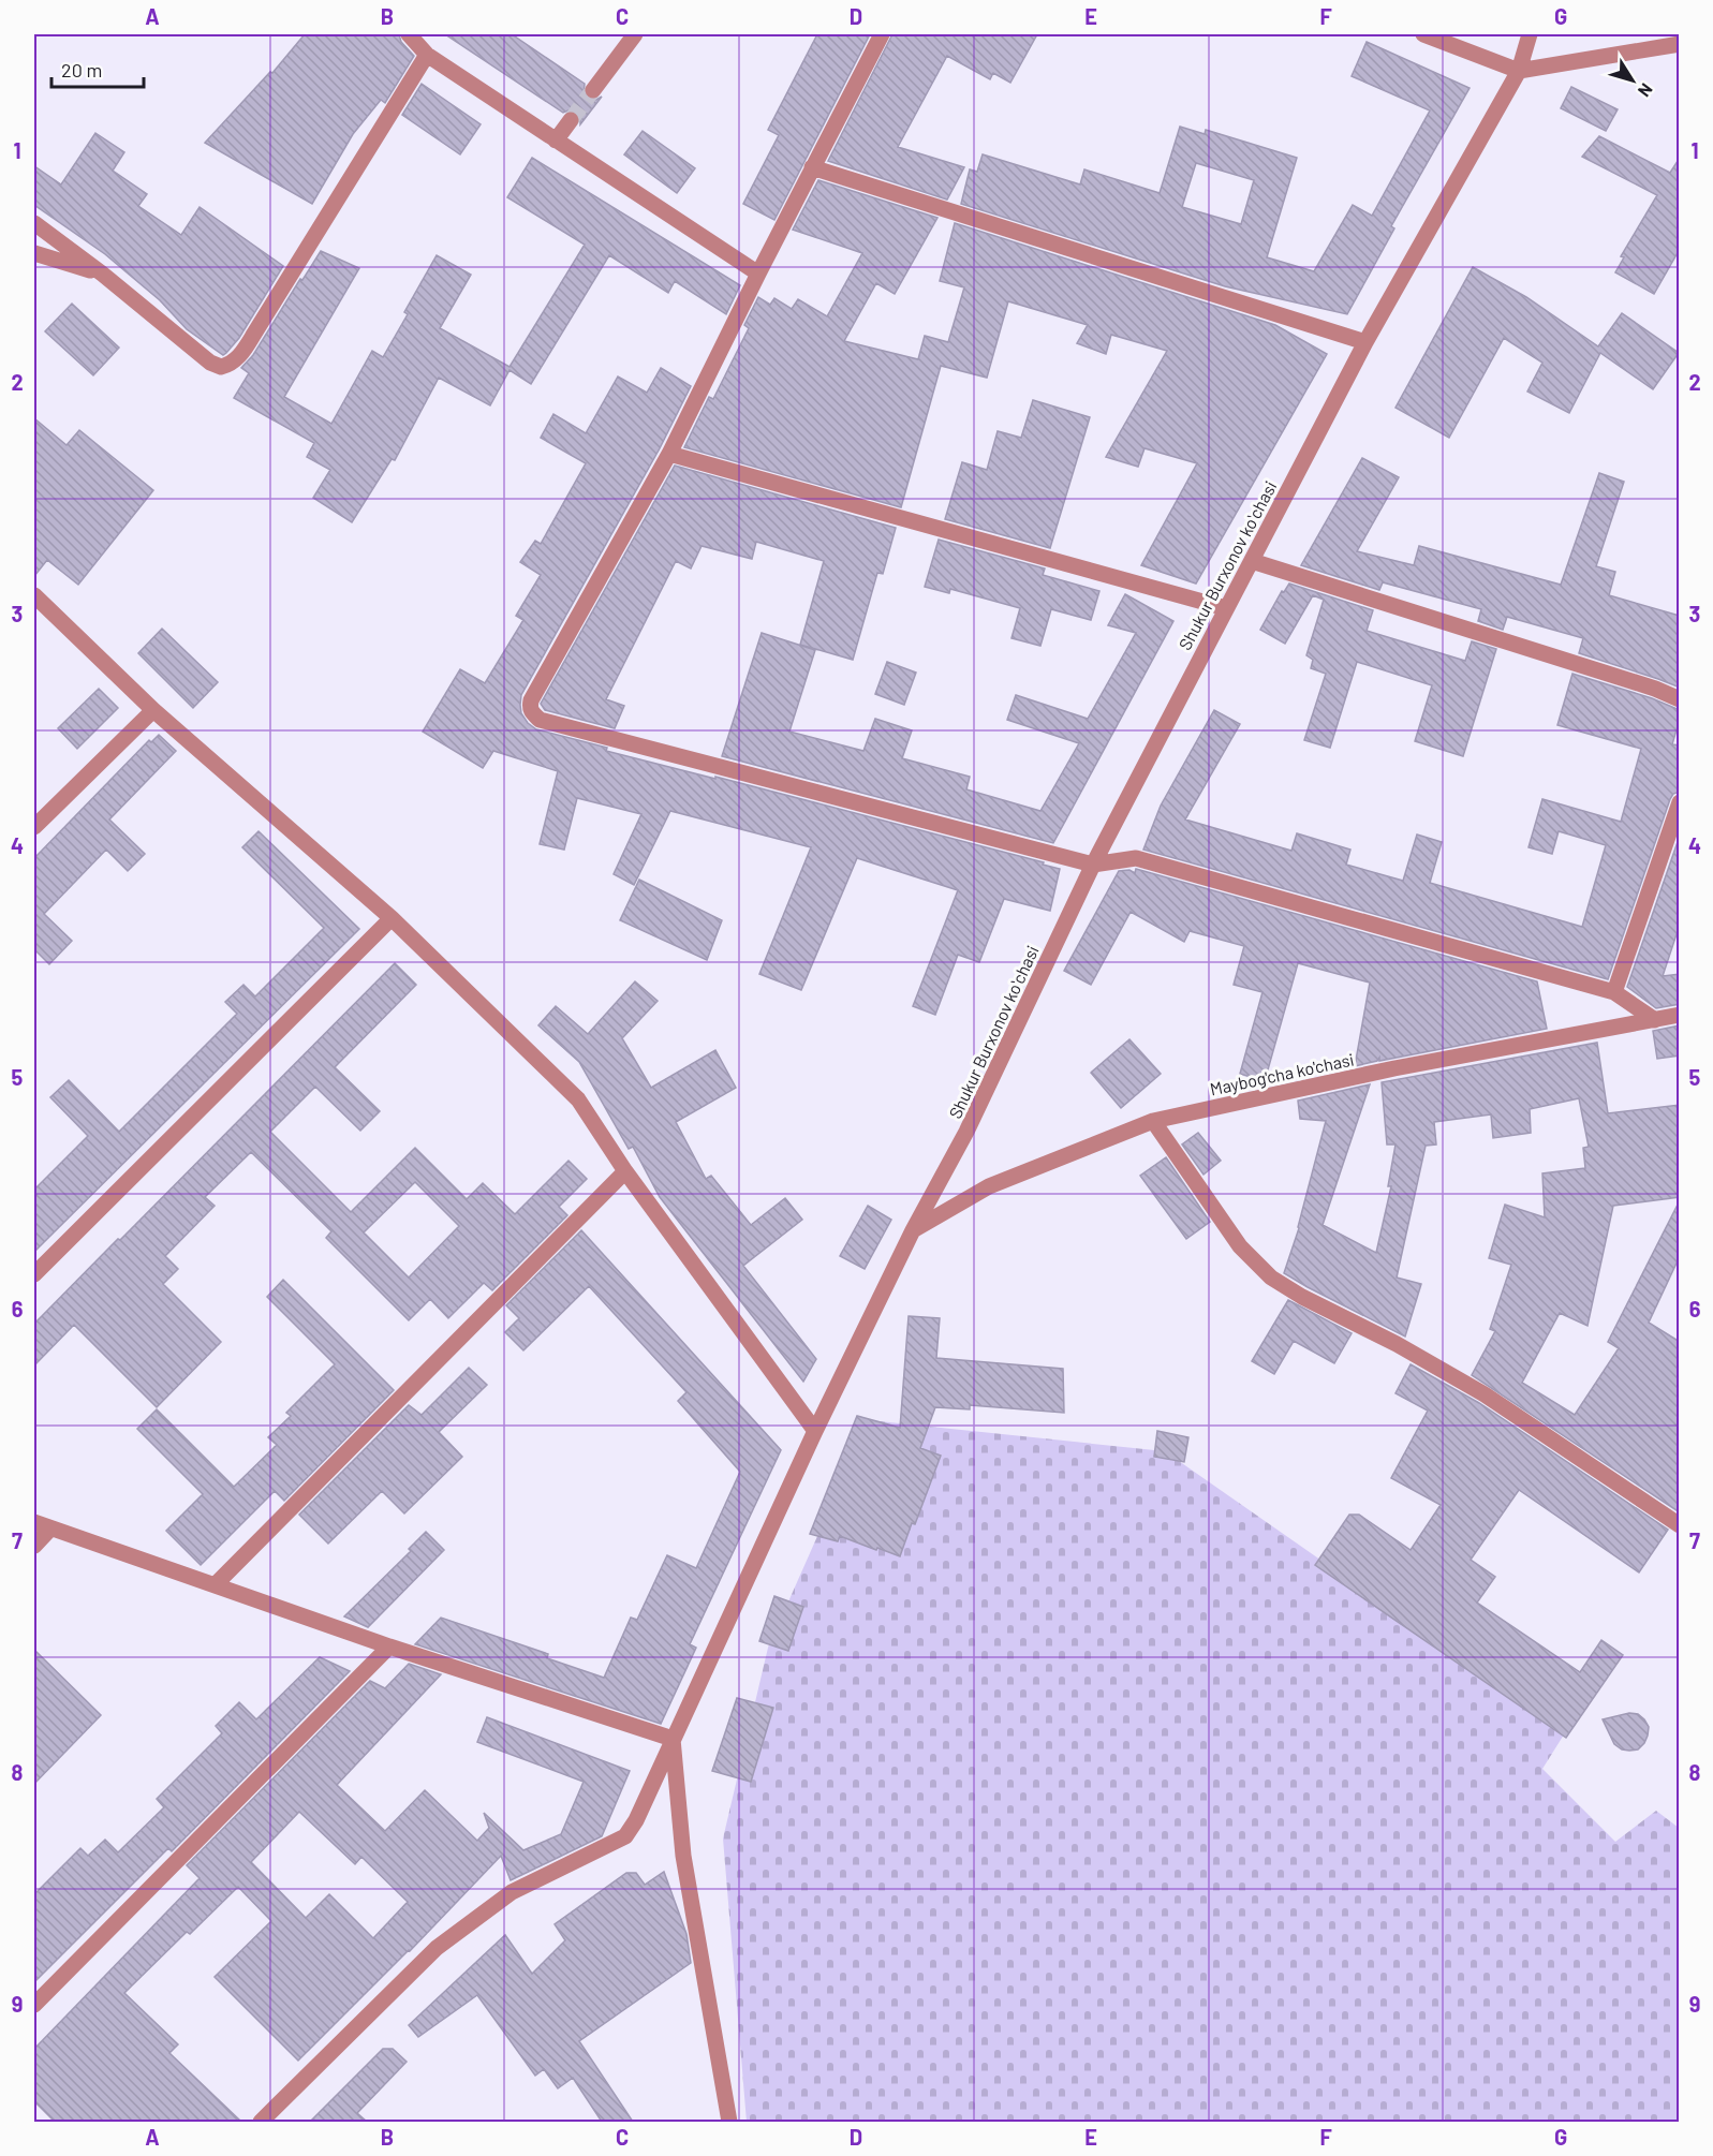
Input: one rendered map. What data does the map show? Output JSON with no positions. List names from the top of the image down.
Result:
{
  "streets": {
    "street": ["Shukur Burxonov koʻchasi", "Maybog'cha ko'chasi"]
  },
  "crossings": [
    ["Shukur Burxonov koʻchasi", "Maybog'cha ko'chasi"]
  ],
  "scale_bar": "20 m",
  "north": "bottom right",
  "grid": {
    "columns": [
      "A",
      "B",
      "C",
      "D",
      "E",
      "F",
      "G"
    ],
    "rows": [
      "1",
      "2",
      "3",
      "4",
      "5",
      "6",
      "7",
      "8",
      "9"
    ]
  }
}
